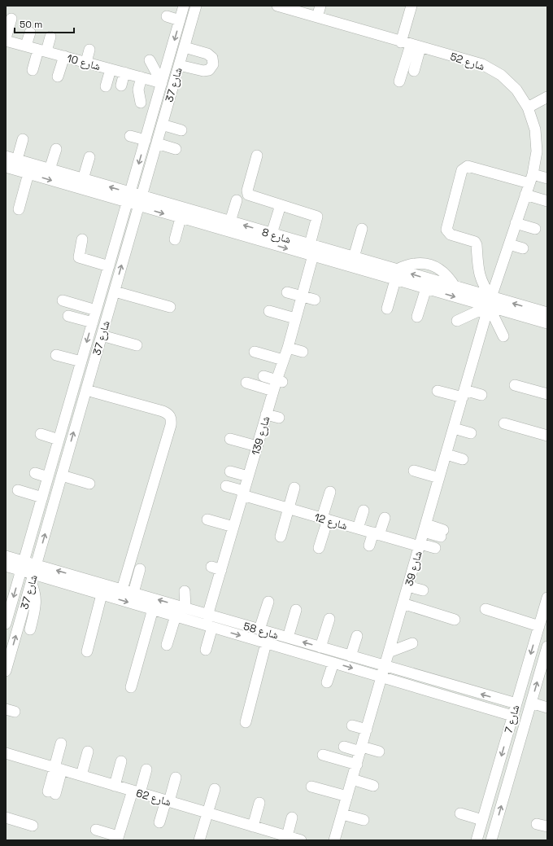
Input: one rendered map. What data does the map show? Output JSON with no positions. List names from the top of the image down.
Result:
{
  "streets": {
    "street": [
      "شارع 52",
      "شارع 10",
      "شارع 37",
      "شارع 8",
      "شارع 139",
      "شارع 12",
      "شارع 39",
      "شارع 58",
      "شارع 7",
      "شارع 62"
    ]
  },
  "crossings": [
    ["شارع 52", "شارع 8"],
    ["شارع 52", "شارع 39"],
    ["شارع 10", "شارع 37"],
    ["شارع 37", "شارع 8"],
    ["شارع 37", "شارع 58"],
    ["شارع 8", "شارع 139"],
    ["شارع 8", "شارع 39"],
    ["شارع 139", "شارع 12"],
    ["شارع 139", "شارع 58"],
    ["شارع 12", "شارع 39"],
    ["شارع 39", "شارع 58"],
    ["شارع 58", "شارع 7"]
  ],
  "scale_bar": "50 m"
}
